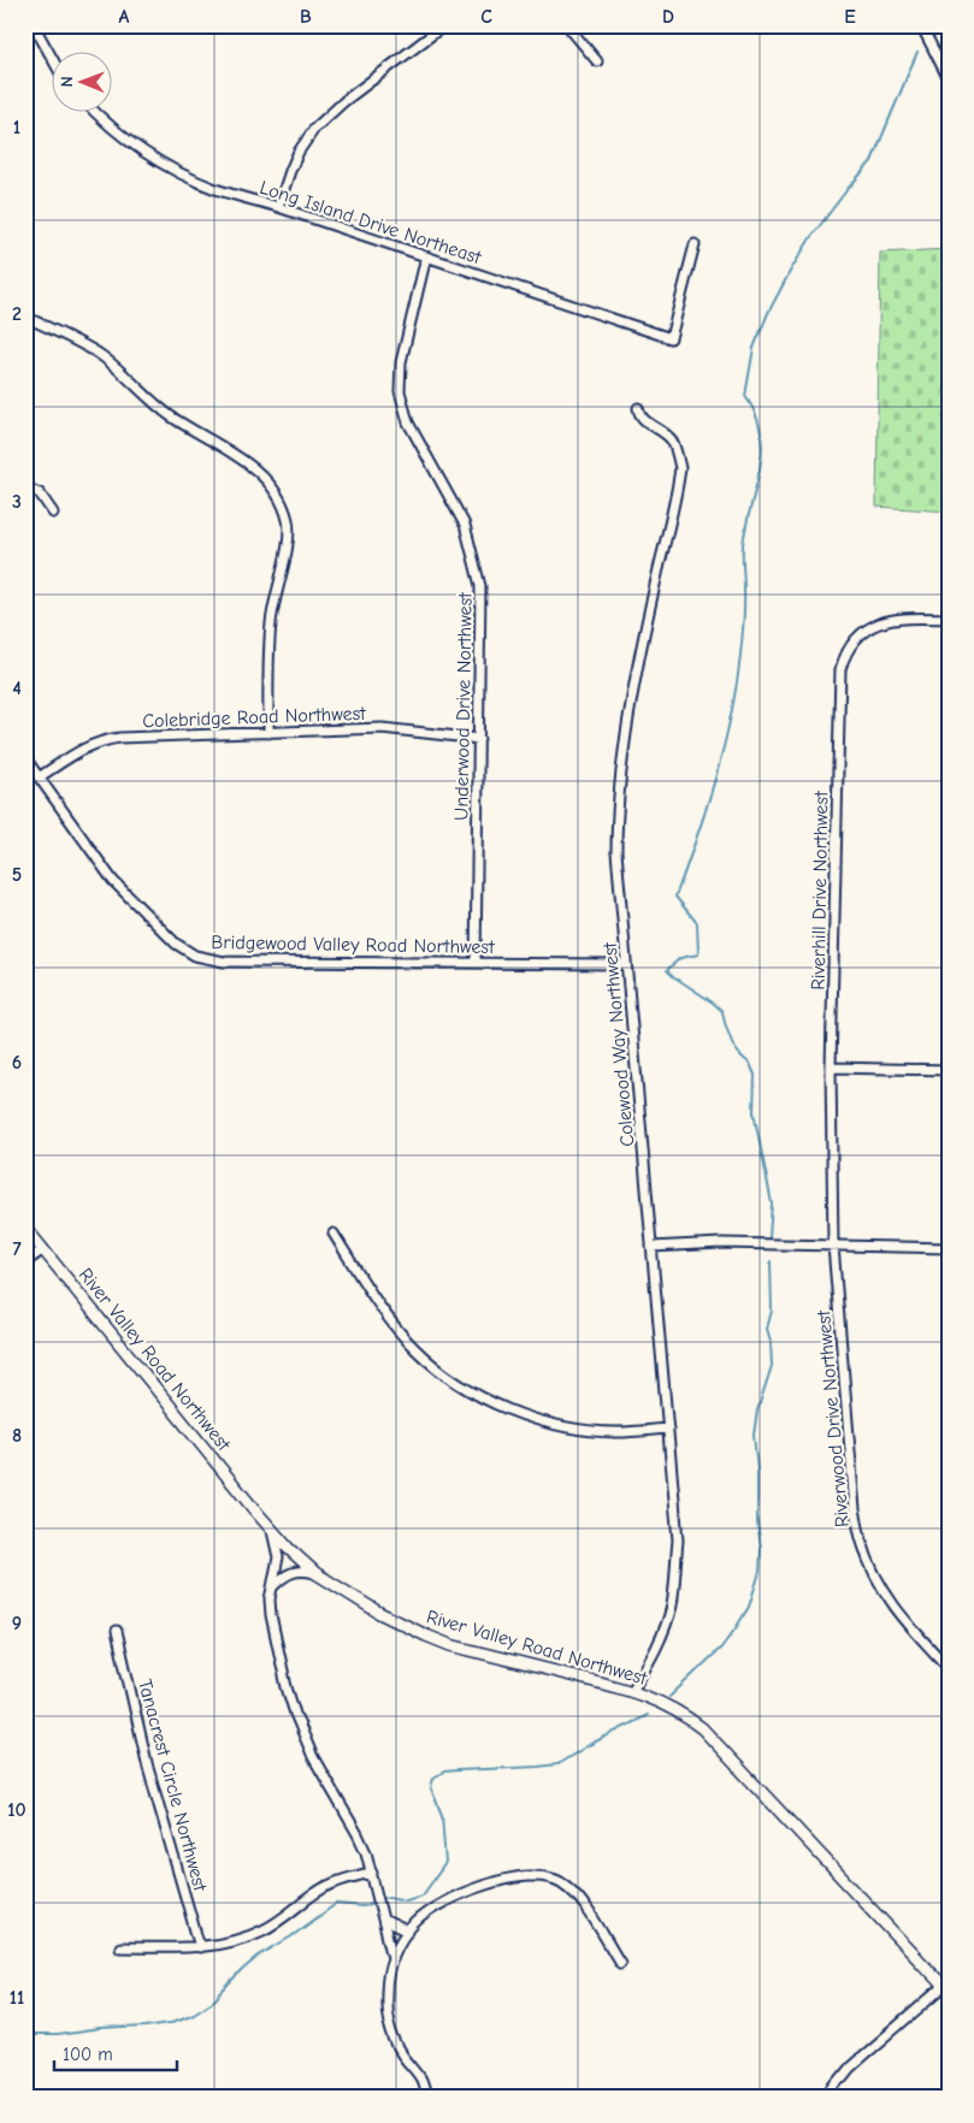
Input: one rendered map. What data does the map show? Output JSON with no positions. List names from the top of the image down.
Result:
{
  "streets": {
    "street": [
      "Long Island Drive Northeast",
      "Underwood Drive Northwest",
      "Colebridge Road Northwest",
      "Riverhill Drive Northwest",
      "Bridgewood Valley Road Northwest",
      "Colewood Way Northwest",
      "River Valley Road Northwest",
      "Riverwood Drive Northwest",
      "Tanacrest Circle Northwest"
    ]
  },
  "crossings": [
    ["Long Island Drive Northeast", "Underwood Drive Northwest"],
    ["Underwood Drive Northwest", "Colebridge Road Northwest"],
    ["Underwood Drive Northwest", "Bridgewood Valley Road Northwest"],
    ["Colebridge Road Northwest", "Bridgewood Valley Road Northwest"],
    ["Riverhill Drive Northwest", "Riverwood Drive Northwest"],
    ["Bridgewood Valley Road Northwest", "Colewood Way Northwest"],
    ["Colewood Way Northwest", "River Valley Road Northwest"]
  ],
  "scale_bar": "100 m",
  "north": "left",
  "grid": {
    "columns": [
      "A",
      "B",
      "C",
      "D",
      "E"
    ],
    "rows": [
      "1",
      "2",
      "3",
      "4",
      "5",
      "6",
      "7",
      "8",
      "9",
      "10",
      "11"
    ]
  }
}
